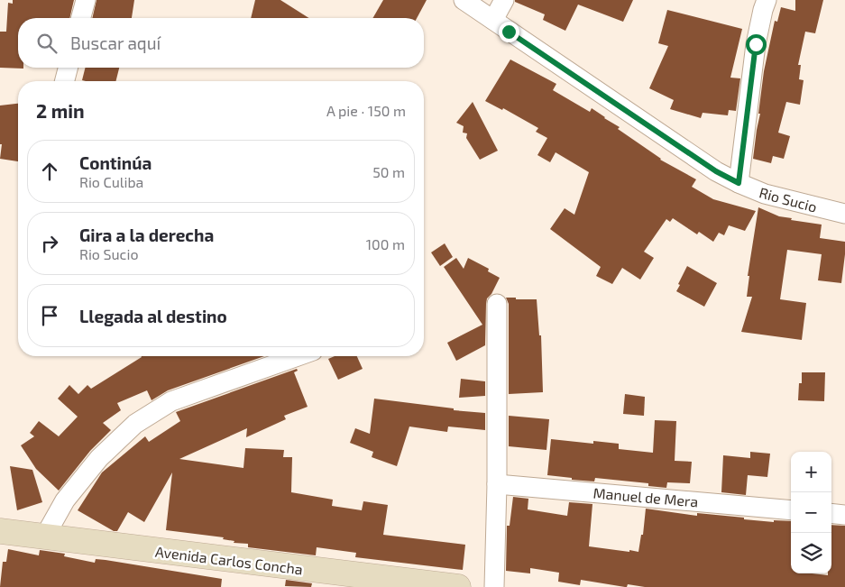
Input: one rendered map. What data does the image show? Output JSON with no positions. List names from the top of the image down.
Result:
{
  "streets": {
    "street": ["Rio Sucio", "Manuel de Mera", "Avenida Carlos Concha"]
  },
  "page": {
    "search": "Buscar aquí",
    "heading": ["2 min", "A pie · 150 m"],
    "list": [
      ["Continúa", "Rio Culiba", "50 m"],
      ["Gira a la derecha", "Rio Sucio", "100 m"],
      "Llegada al destino"
    ],
    "map_buttons": ["+", "−"]
  }
}
